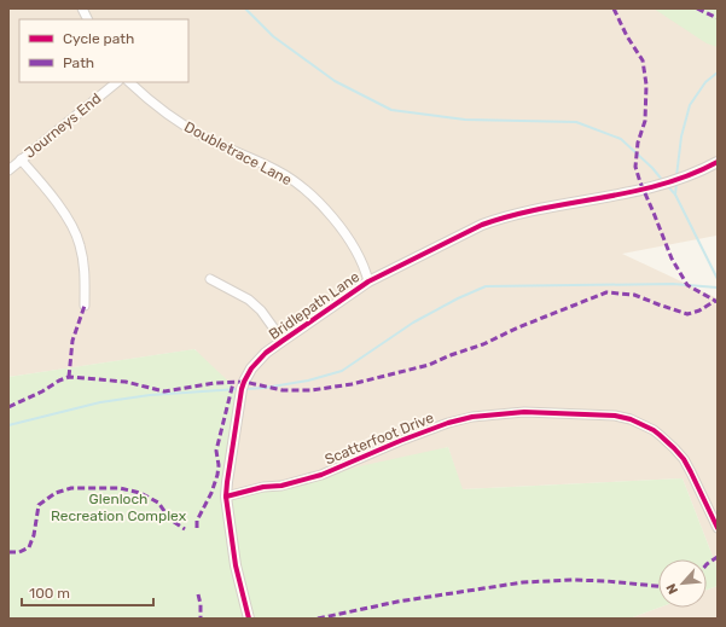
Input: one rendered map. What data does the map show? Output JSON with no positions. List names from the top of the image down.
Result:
{
  "streets": {
    "street": [
      "Journeys End",
      "Doubletrace Lane",
      "Bridlepath Lane",
      "Scatterfoot Drive"
    ]
  },
  "crossings": [
    ["Doubletrace Lane", "Bridlepath Lane"],
    ["Bridlepath Lane", "Scatterfoot Drive"]
  ],
  "parks": ["Glenloch Recreation Complex"],
  "legend": ["Cycle path", "Path"],
  "scale_bar": "100 m",
  "north": "bottom left"
}
